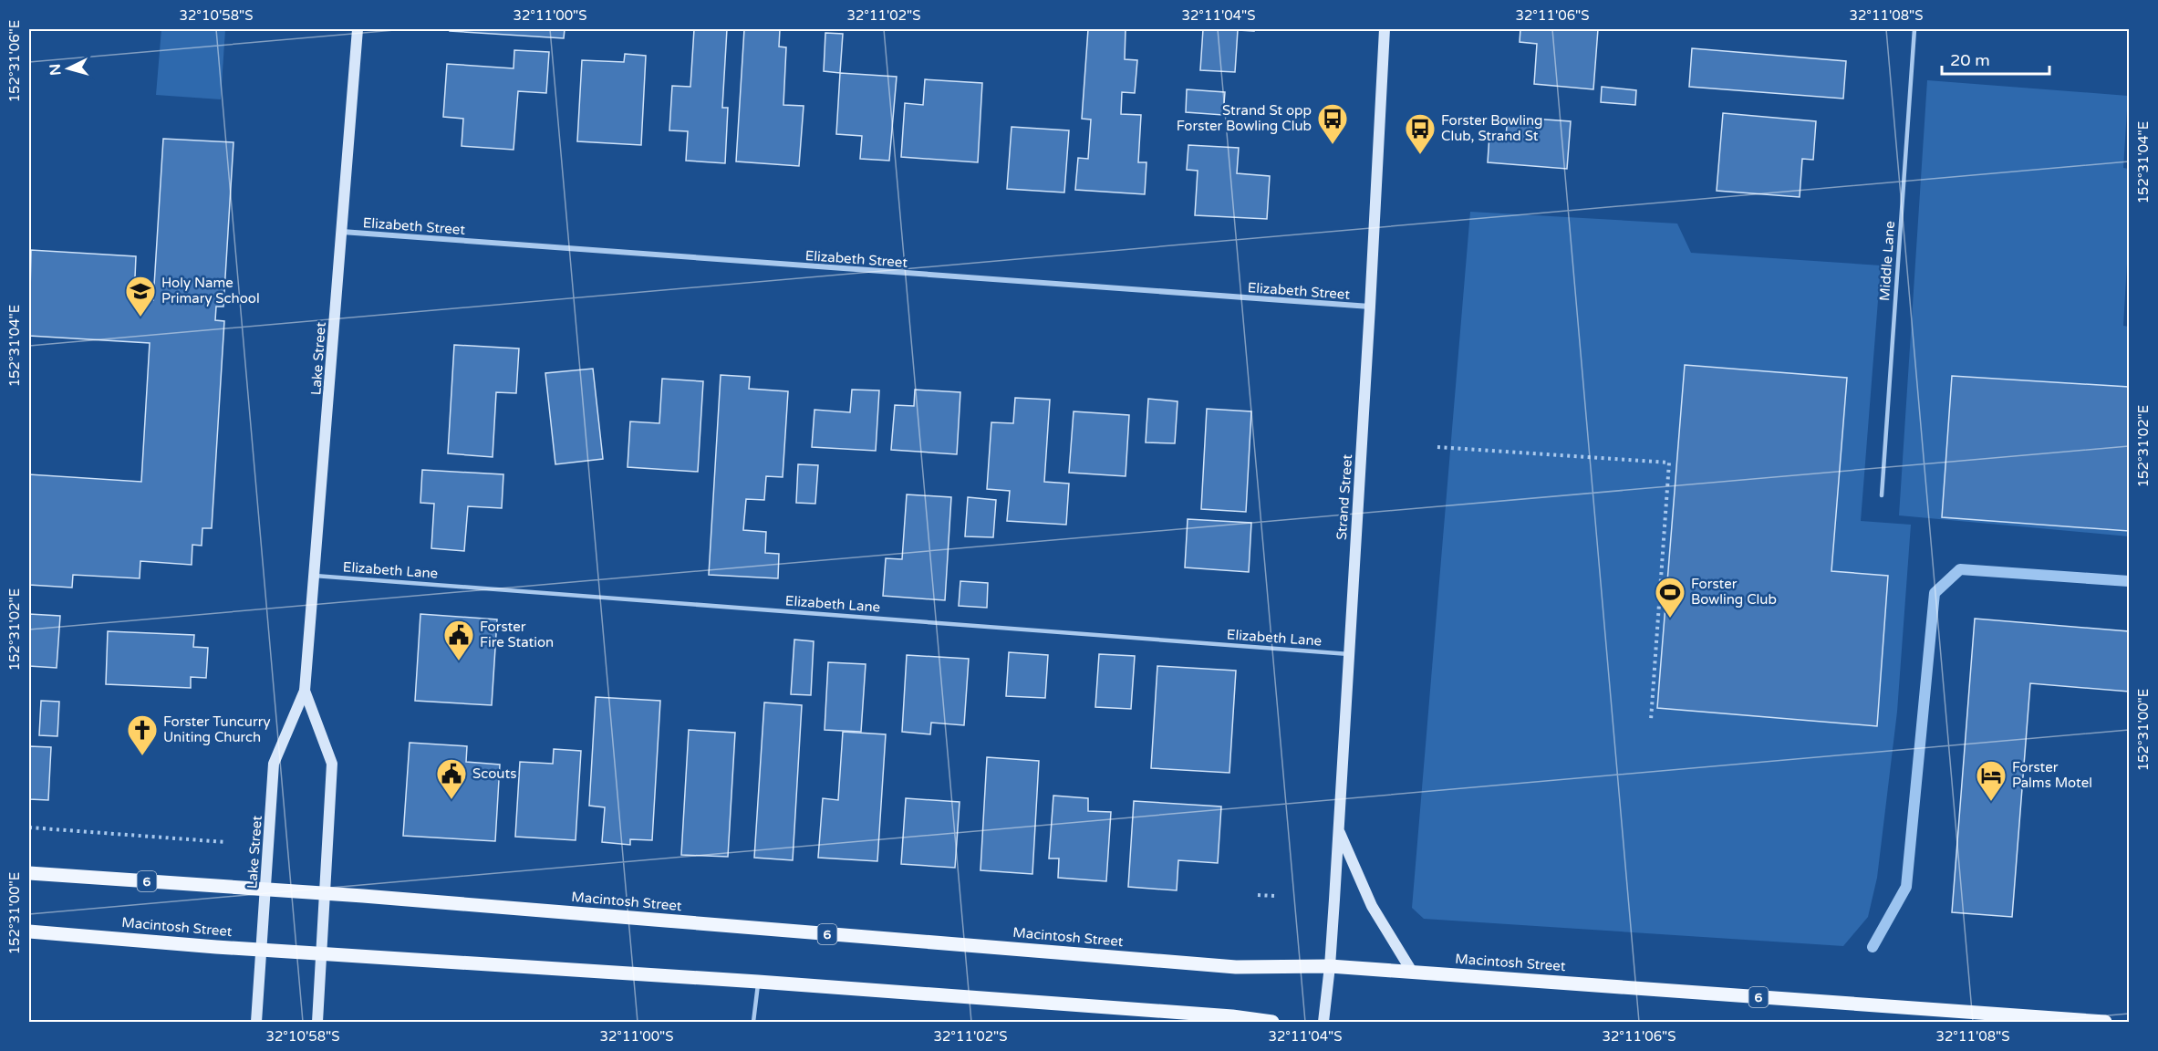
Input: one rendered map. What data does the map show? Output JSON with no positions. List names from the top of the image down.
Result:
{
  "streets": {
    "main road": ["6", "Macintosh Street"],
    "street": ["Elizabeth Street", "Lake Street", "Strand Street"],
    "lane": ["Middle Lane", "Elizabeth Lane"]
  },
  "crossings": [
    ["Elizabeth Street", "Lake Street"],
    ["Elizabeth Street", "Strand Street"],
    ["Lake Street", "Elizabeth Lane"],
    ["Lake Street", "Macintosh Street"],
    ["Strand Street", "Elizabeth Lane"],
    ["Strand Street", "Macintosh Street"]
  ],
  "places": {
    "bus stop": ["Strand St opp Forster Bowling Club", "Forster Bowling Club, Strand St"],
    "school or university": ["Holy Name Primary School"],
    "sports": ["Forster Bowling Club"],
    "public building": ["Forster Fire Station", "Scouts"],
    "church": ["Forster Tuncurry Uniting Church"],
    "hotel": ["Forster Palms Motel"]
  },
  "scale_bar": "20 m",
  "north": "left",
  "coordinates": [
    "32°10'58\"S",
    "32°11'00\"S",
    "32°11'02\"S",
    "32°11'04\"S",
    "32°11'06\"S",
    "32°11'08\"S",
    "152°31'06\"E",
    "152°31'04\"E",
    "152°31'02\"E",
    "152°31'00\"E"
  ]
}
